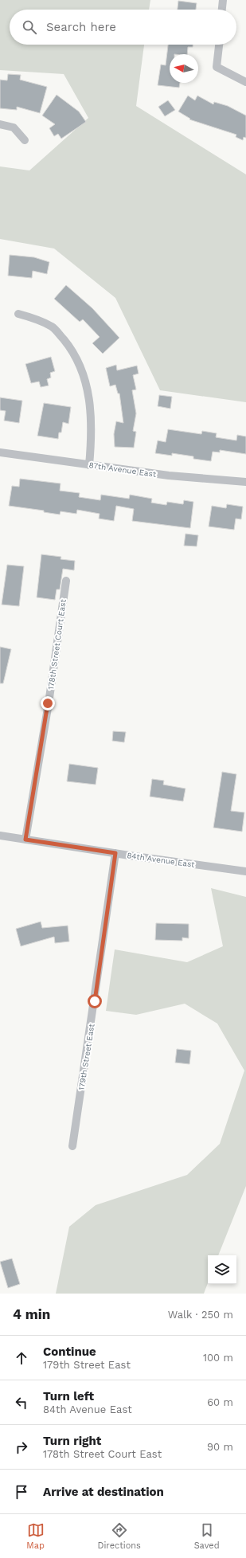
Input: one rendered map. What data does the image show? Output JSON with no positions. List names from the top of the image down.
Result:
{
  "streets": {
    "street": [
      "87th Avenue East",
      "178th Street Court East",
      "84th Avenue East",
      "179th Street East"
    ]
  },
  "crossings": [
    ["178th Street Court East", "84th Avenue East"],
    ["84th Avenue East", "179th Street East"]
  ],
  "north": "left",
  "page": {
    "search": "Search here",
    "heading": ["4 min", "Walk · 250 m"],
    "list": [
      ["Continue", "179th Street East", "100 m"],
      ["Turn left", "84th Avenue East", "60 m"],
      ["Turn right", "178th Street Court East", "90 m"],
      "Arrive at destination"
    ],
    "nav": ["Map", "Directions", "Saved"]
  }
}
